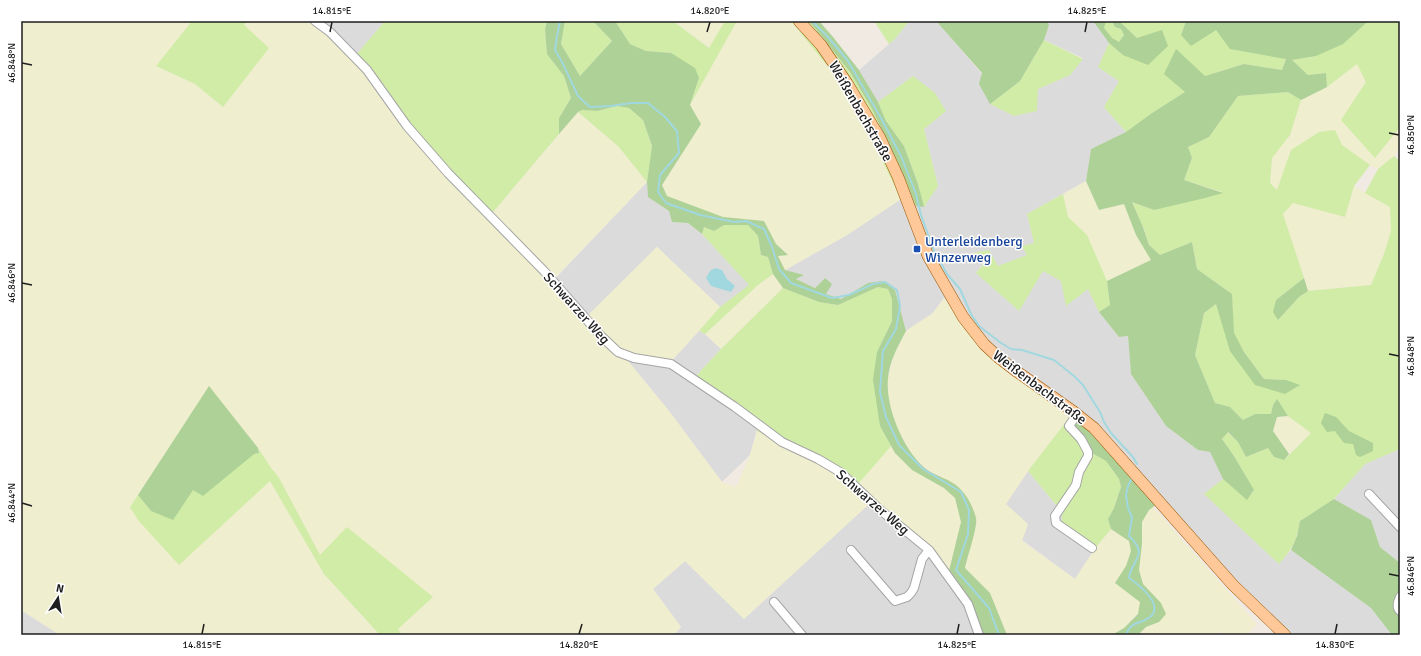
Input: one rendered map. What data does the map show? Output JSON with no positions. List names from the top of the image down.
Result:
{
  "streets": {
    "main road": ["Weißenbachstraße"],
    "street": ["Schwarzer Weg"]
  },
  "places": {
    "transit": ["Unterleidenberg Winzerweg"]
  },
  "north": "top",
  "coordinates": [
    "14.815°E",
    "14.820°E",
    "14.825°E",
    "46.848°N",
    "46.850°N",
    "46.846°N",
    "46.844°N",
    "14.830°E"
  ]
}
